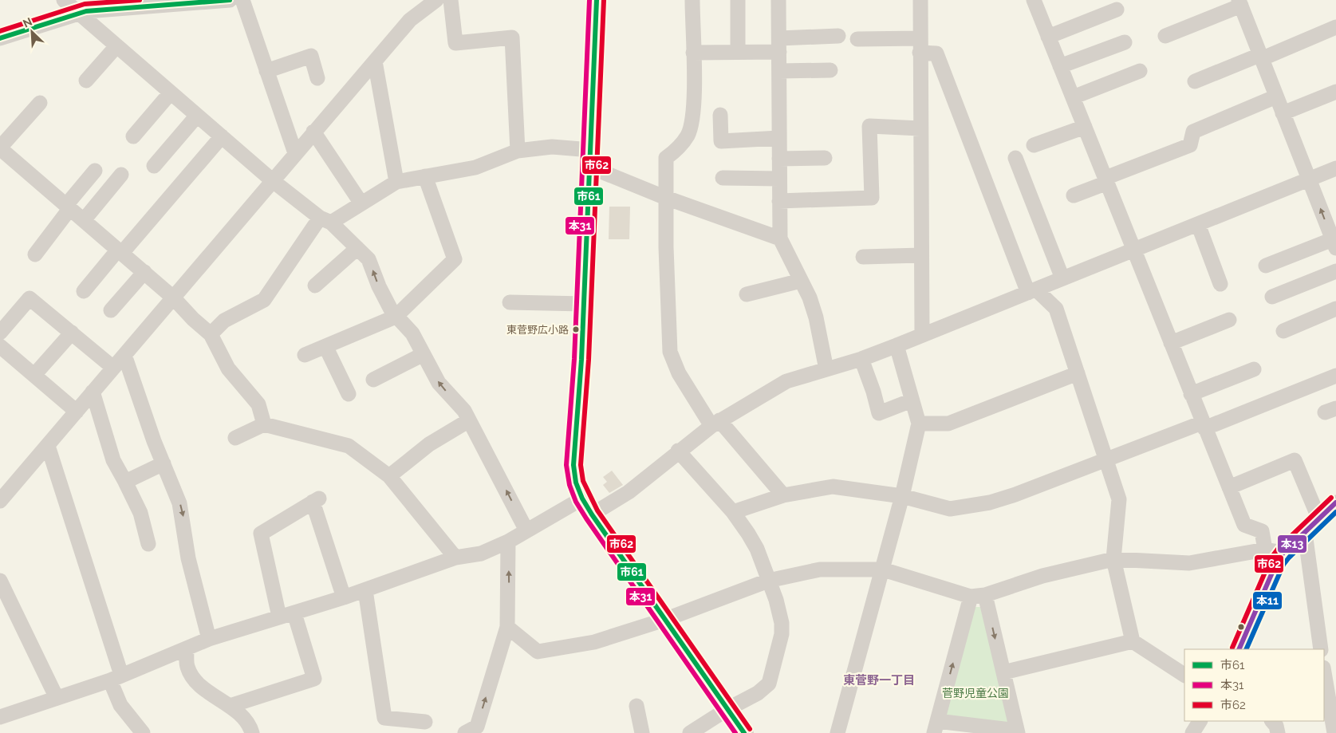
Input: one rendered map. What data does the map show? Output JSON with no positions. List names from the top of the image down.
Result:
{
  "districts": ["東菅野一丁目"],
  "parks": ["菅野児童公園"],
  "places": ["東菅野広小路"],
  "lines": [
    "transit line 市61",
    "transit line 本31",
    "transit line 市62",
    "transit line 本13",
    "transit line 本11"
  ],
  "legend": ["市61", "本31", "市62"],
  "north": "top left"
}
